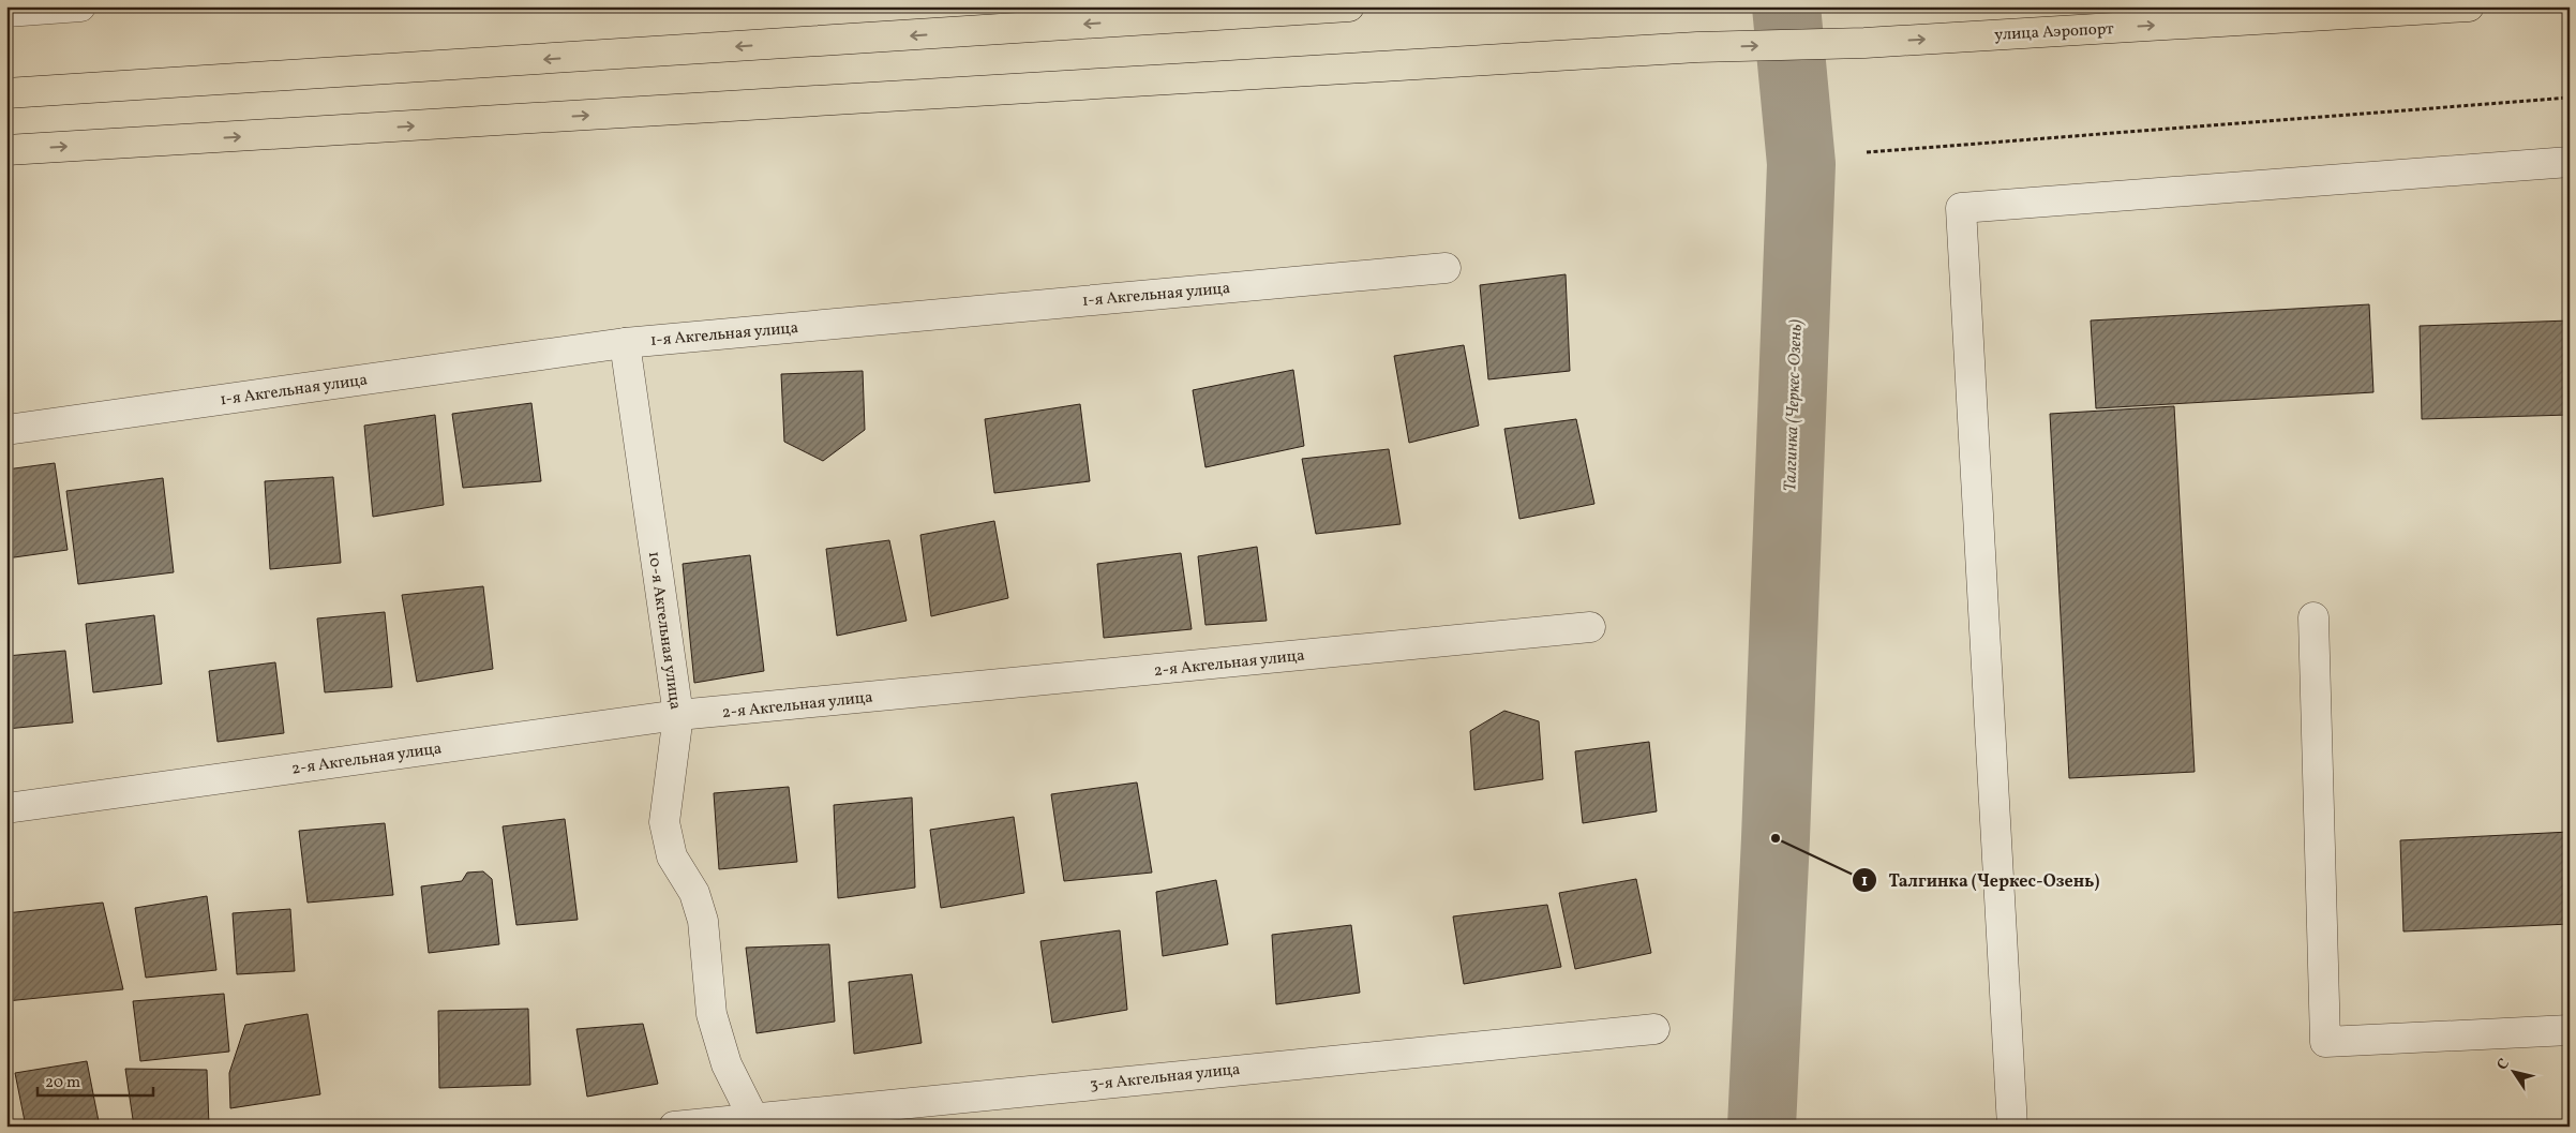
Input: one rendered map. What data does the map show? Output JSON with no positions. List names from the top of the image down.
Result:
{
  "streets": {
    "main road": ["улица Аэропорт"],
    "street": [
      "1-я Акгельная улица",
      "10-я Акгельная улица",
      "2-я Акгельная улица",
      "3-я Акгельная улица"
    ]
  },
  "crossings": [
    ["1-я Акгельная улица", "10-я Акгельная улица"],
    ["10-я Акгельная улица", "2-я Акгельная улица"],
    ["10-я Акгельная улица", "3-я Акгельная улица"]
  ],
  "water": ["Талгинка (Черкес-Озень)"],
  "places": ["Талгинка (Черкес-Озень)"],
  "scale_bar": "20 m",
  "north": "top left"
}
